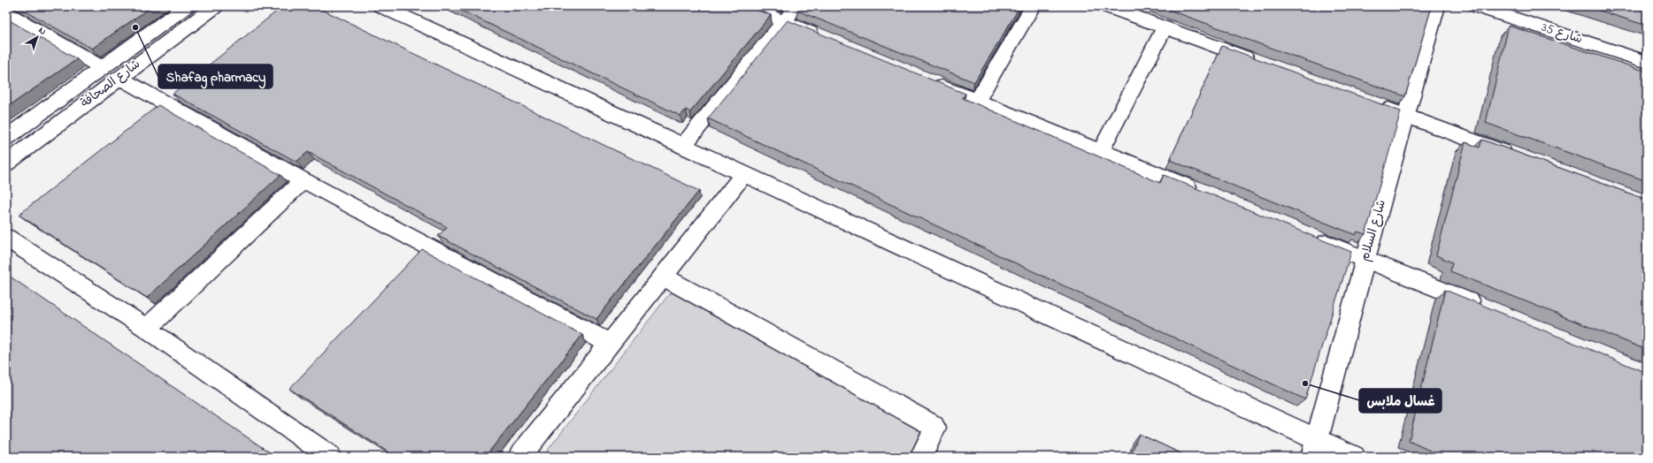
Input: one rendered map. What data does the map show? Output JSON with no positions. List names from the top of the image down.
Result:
{
  "streets": {
    "street": ["شارع 35", "شارع الصحافة", "شارع السلام"]
  },
  "places": ["Shafag pharmacy", "غسال ملابس"],
  "north": "top right"
}
